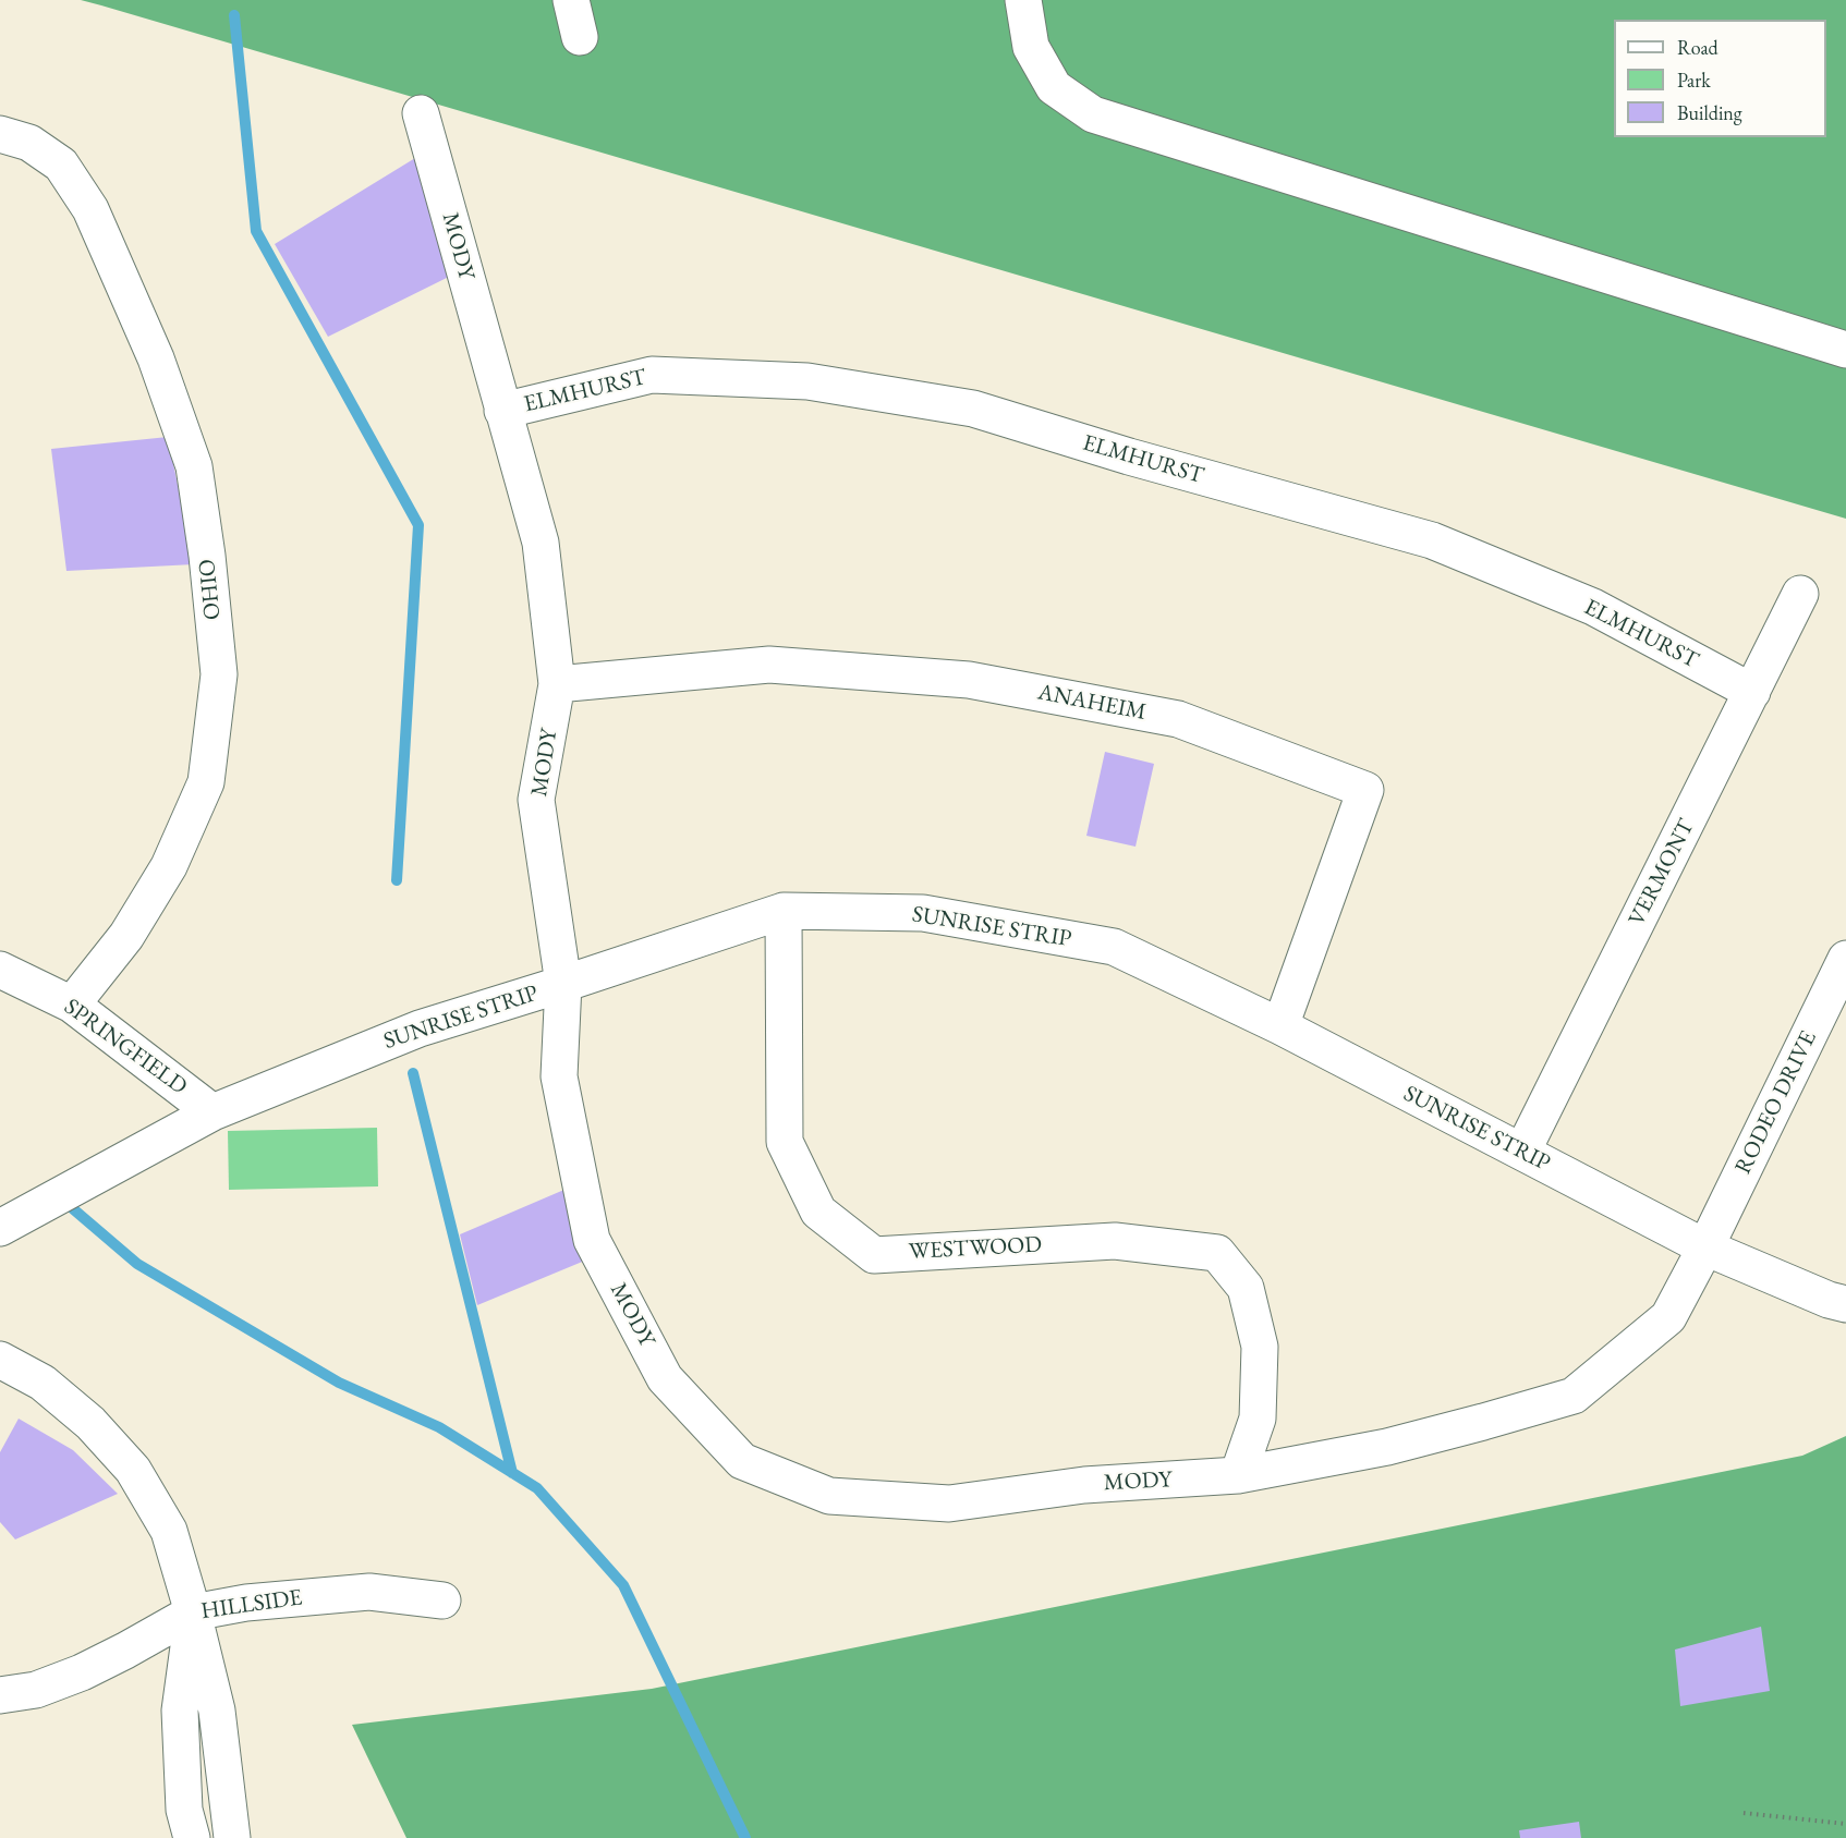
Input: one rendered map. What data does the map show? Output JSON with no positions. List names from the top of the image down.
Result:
{
  "streets": {
    "street": [
      "MODY",
      "ELMHURST",
      "OHIO",
      "ANAHEIM",
      "VERMONT",
      "SUNRISE STRIP",
      "SPRINGFIELD",
      "RODEO DRIVE",
      "WESTWOOD",
      "HILLSIDE"
    ]
  },
  "crossings": [
    ["MODY", "ELMHURST"],
    ["MODY", "ANAHEIM"],
    ["MODY", "SUNRISE STRIP"],
    ["MODY", "RODEO DRIVE"],
    ["MODY", "WESTWOOD"],
    ["ELMHURST", "VERMONT"],
    ["OHIO", "SPRINGFIELD"],
    ["ANAHEIM", "SUNRISE STRIP"],
    ["VERMONT", "SUNRISE STRIP"],
    ["SUNRISE STRIP", "SPRINGFIELD"],
    ["SUNRISE STRIP", "RODEO DRIVE"],
    ["SUNRISE STRIP", "WESTWOOD"]
  ],
  "legend": ["Road", "Park", "Building"]
}
